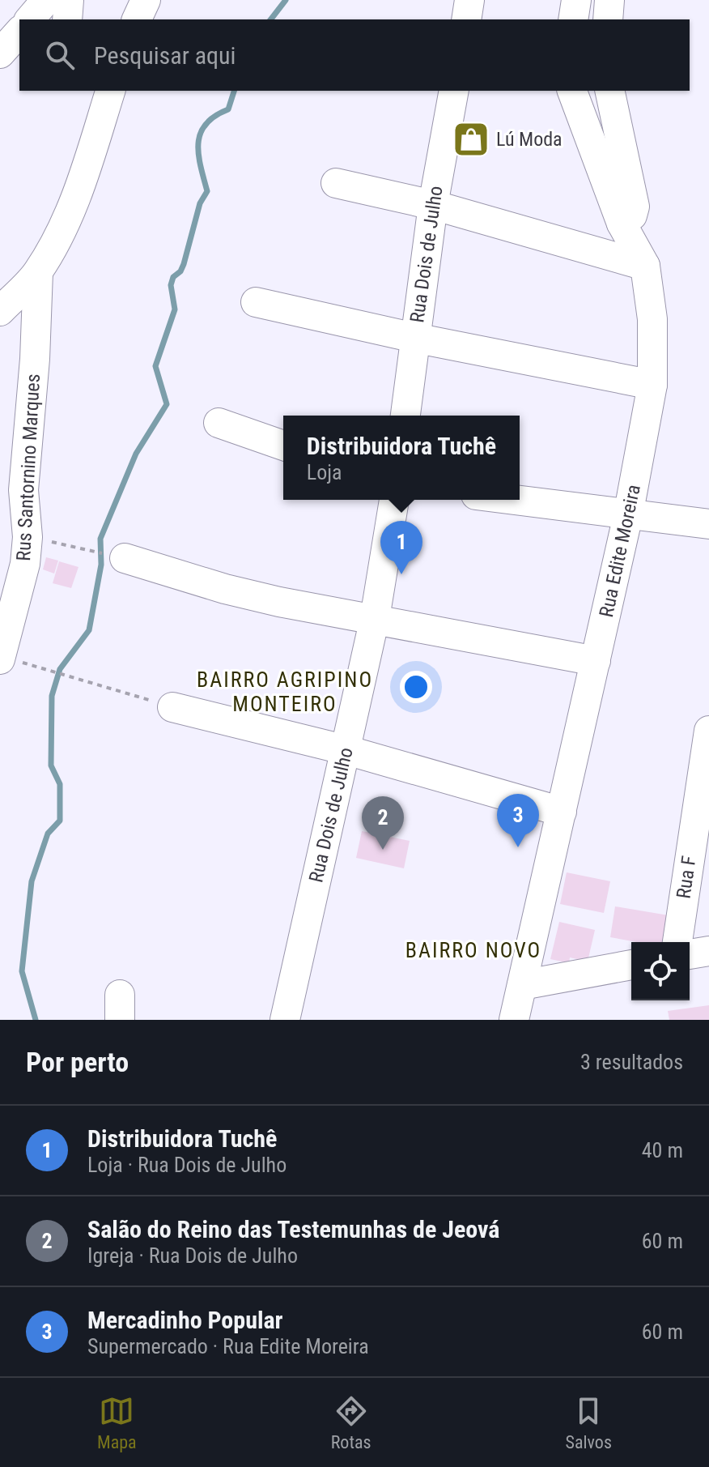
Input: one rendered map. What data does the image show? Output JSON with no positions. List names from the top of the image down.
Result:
{
  "streets": {
    "street": [
      "Rua Dois de Julho",
      "Rus Santornino Marques",
      "Rua Edite Moreira",
      "Rua F"
    ]
  },
  "districts": ["BAIRRO AGRIPINO MONTEIRO", "BAIRRO NOVO"],
  "places": {
    "shop": ["Lú Moda"]
  },
  "page": {
    "search": "Pesquisar aqui",
    "popup": ["Distribuidora Tuchê", "Loja"],
    "pins": ["1", "3", "2"],
    "heading": ["Por perto", "3 resultados"],
    "list": [
      {
        "mark": "1",
        "name": "Distribuidora Tuchê",
        "note": "Loja · Rua Dois de Julho",
        "value": "40 m"
      },
      {
        "mark": "2",
        "name": "Salão do Reino das Testemunhas de Jeová",
        "note": "Igreja · Rua Dois de Julho",
        "value": "60 m"
      },
      {
        "mark": "3",
        "name": "Mercadinho Popular",
        "note": "Supermercado · Rua Edite Moreira",
        "value": "60 m"
      }
    ],
    "nav": ["Mapa", "Rotas", "Salvos"]
  }
}
